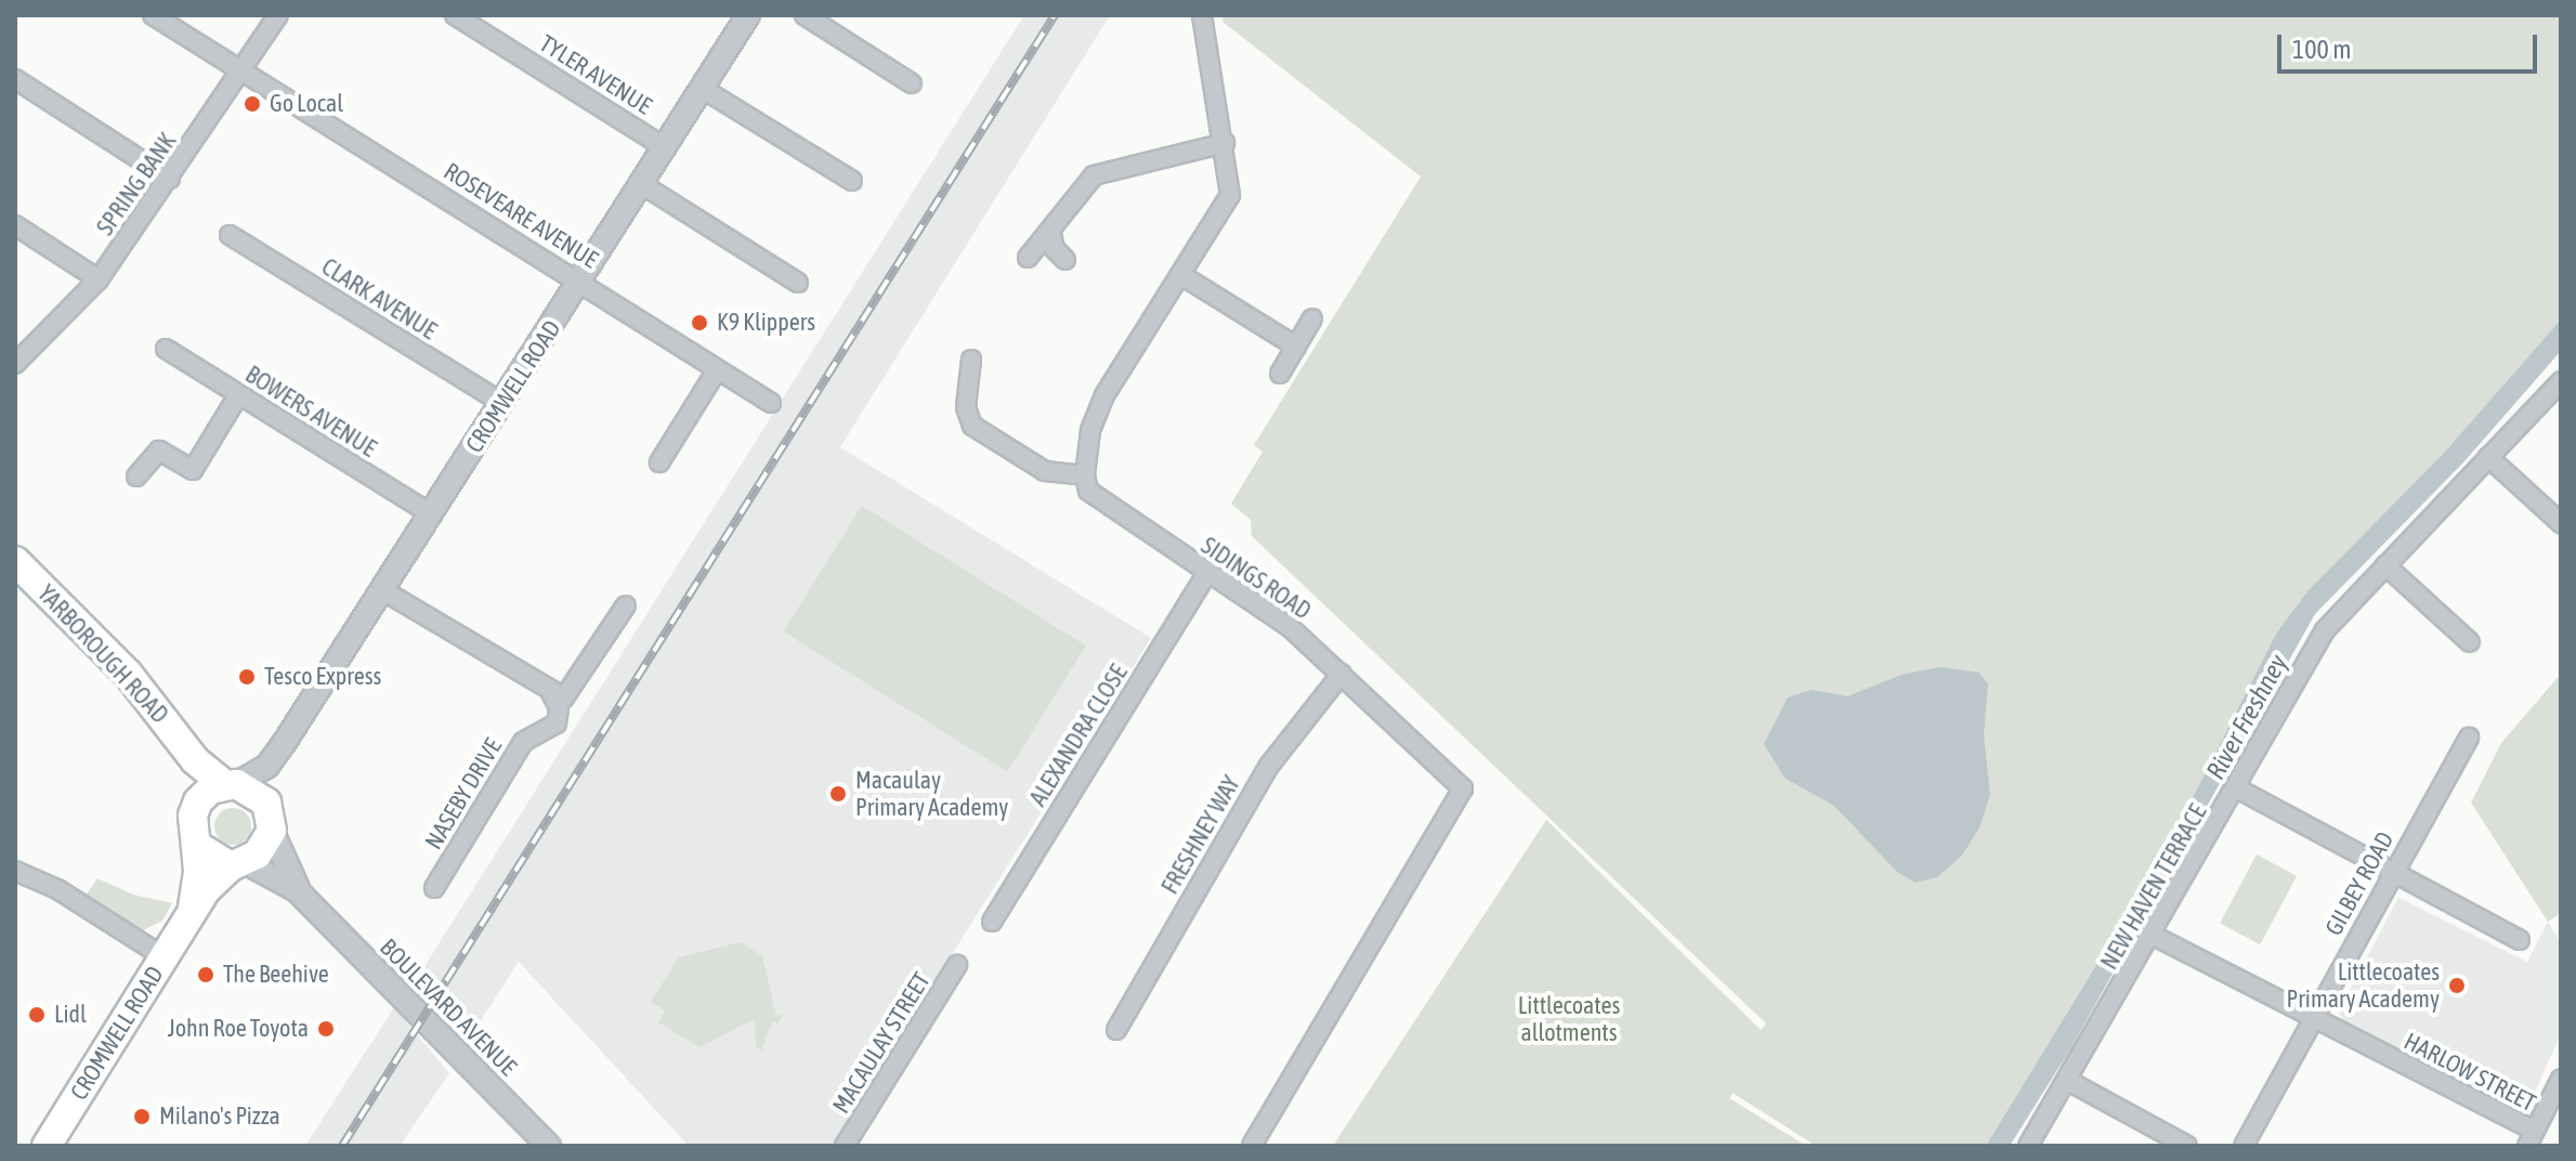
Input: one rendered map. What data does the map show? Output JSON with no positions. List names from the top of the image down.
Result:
{
  "streets": {
    "main road": ["CROMWELL ROAD", "YARBOROUGH ROAD"],
    "street": [
      "TYLER AVENUE",
      "SPRING BANK",
      "ROSEVEARE AVENUE",
      "CLARK AVENUE",
      "BOWERS AVENUE",
      "SIDINGS ROAD",
      "ALEXANDRA CLOSE",
      "NASEBY DRIVE",
      "FRESHNEY WAY",
      "GILBEY ROAD",
      "NEW HAVEN TERRACE",
      "BOULEVARD AVENUE",
      "MACAULAY STREET",
      "HARLOW STREET"
    ]
  },
  "crossings": [
    ["TYLER AVENUE", "CROMWELL ROAD"],
    ["SPRING BANK", "ROSEVEARE AVENUE"],
    ["ROSEVEARE AVENUE", "CROMWELL ROAD"],
    ["CLARK AVENUE", "CROMWELL ROAD"],
    ["CROMWELL ROAD", "BOWERS AVENUE"],
    ["CROMWELL ROAD", "YARBOROUGH ROAD"],
    ["CROMWELL ROAD", "BOULEVARD AVENUE"],
    ["SIDINGS ROAD", "ALEXANDRA CLOSE"],
    ["SIDINGS ROAD", "FRESHNEY WAY"],
    ["YARBOROUGH ROAD", "BOULEVARD AVENUE"],
    ["GILBEY ROAD", "HARLOW STREET"],
    ["NEW HAVEN TERRACE", "HARLOW STREET"]
  ],
  "water": ["River Freshney"],
  "parks": ["Littlecoates allotments"],
  "places": [
    "Go Local",
    "K9 Klippers",
    "Tesco Express",
    "Macaulay Primary Academy",
    "The Beehive",
    "Littlecoates Primary Academy",
    "Lidl",
    "John Roe Toyota",
    "Milano's Pizza"
  ],
  "scale_bar": "100 m"
}
